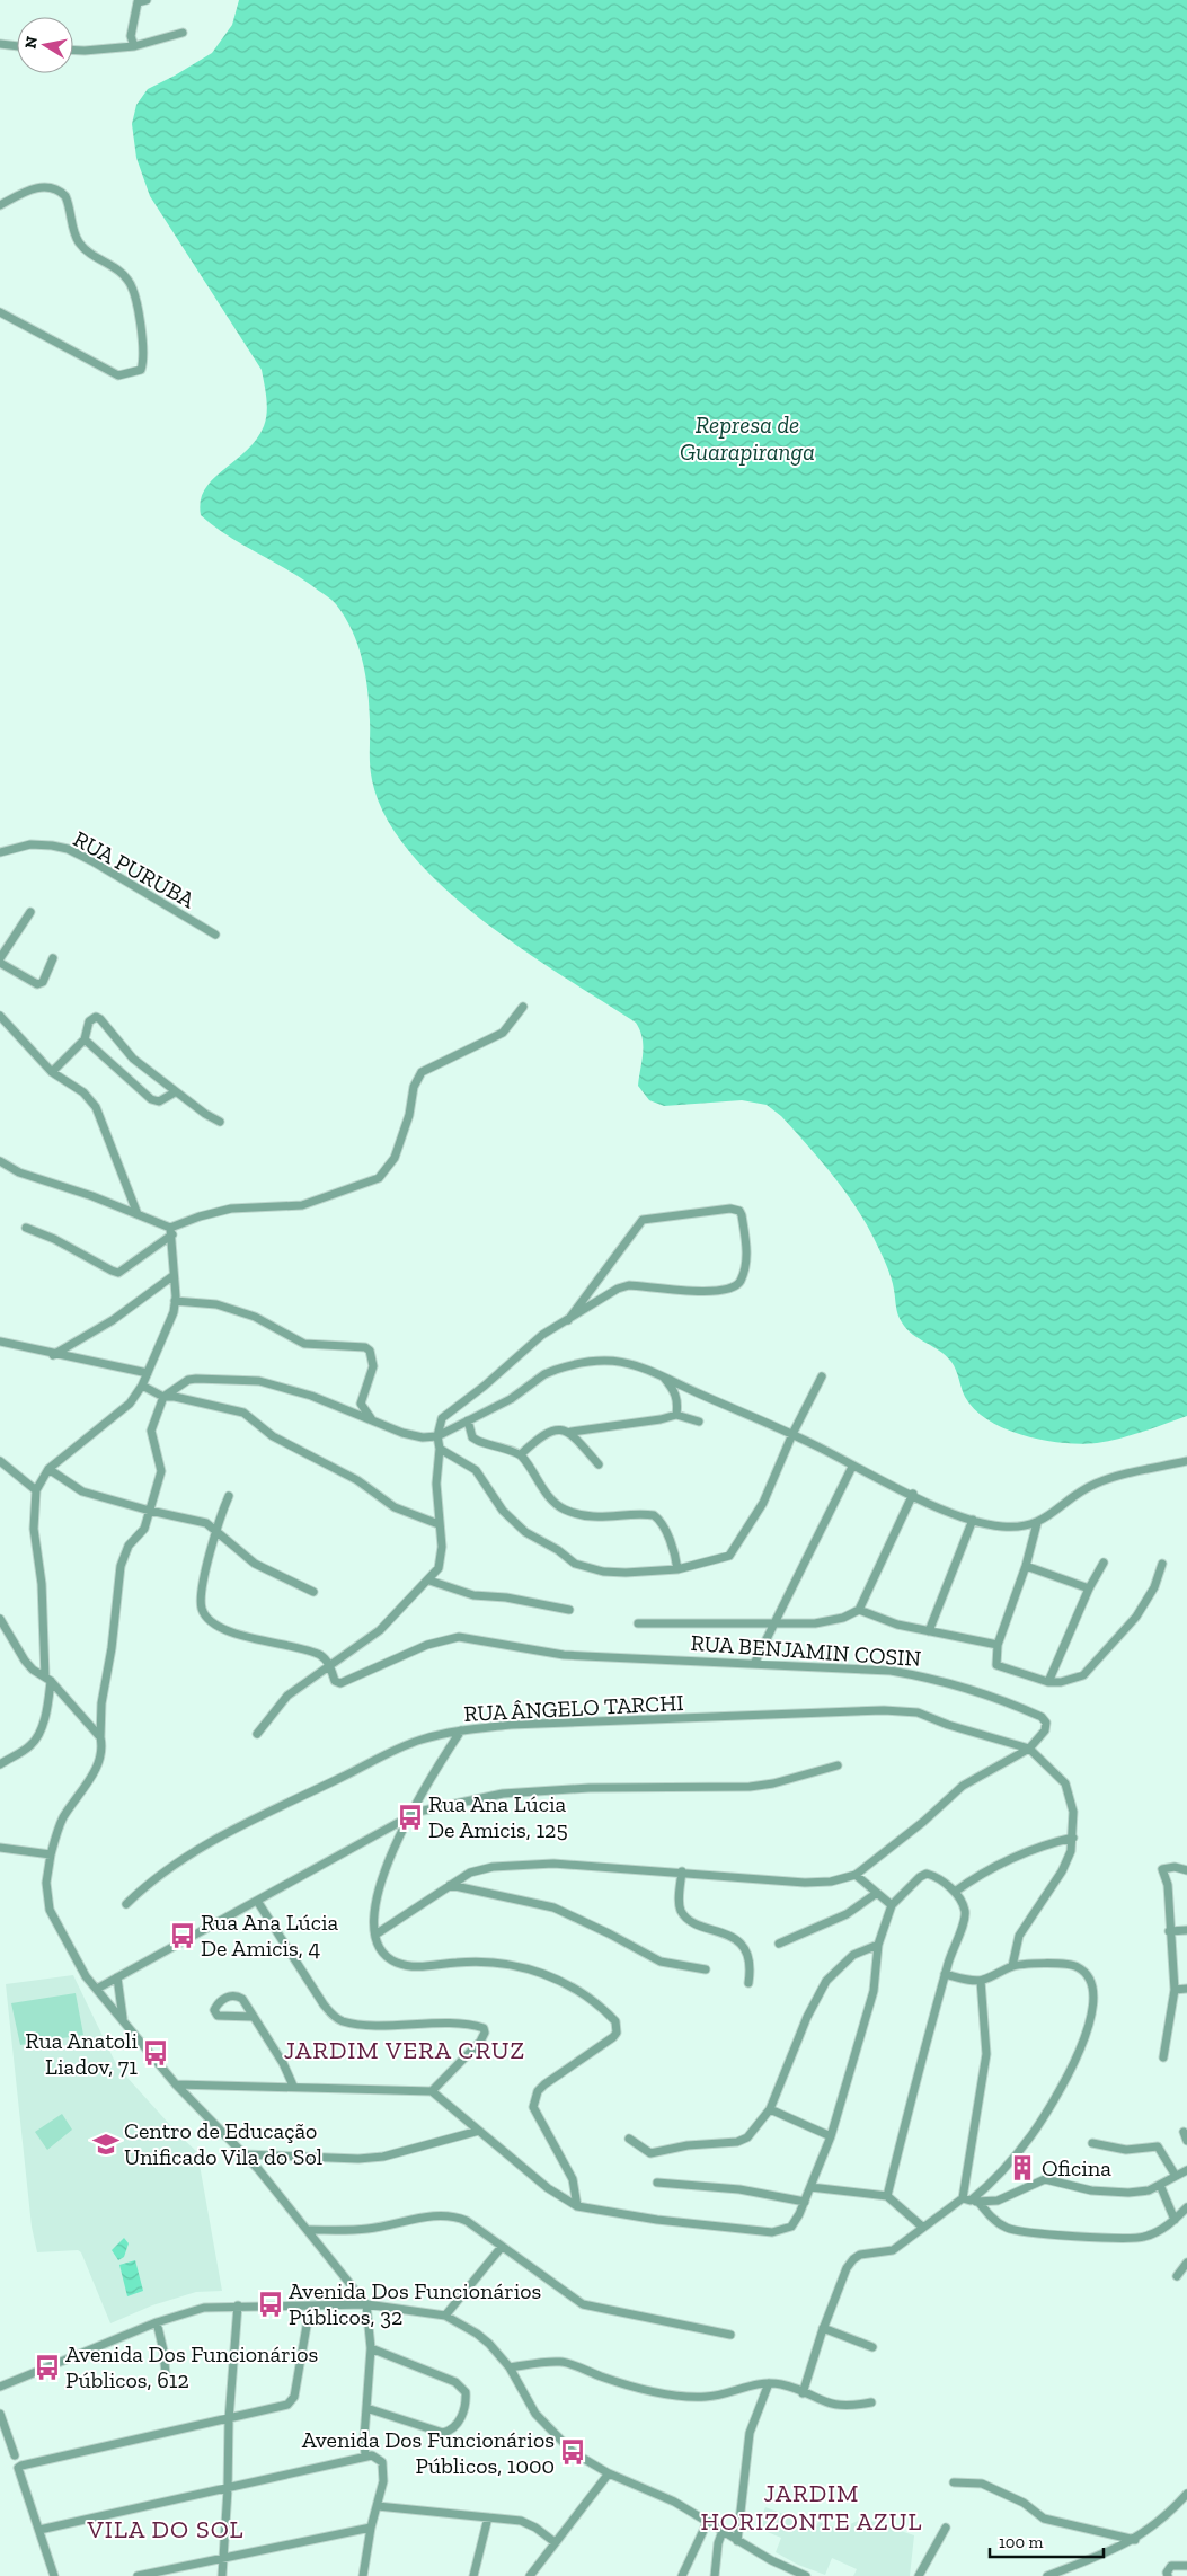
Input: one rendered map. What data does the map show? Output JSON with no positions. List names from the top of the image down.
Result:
{
  "streets": {
    "street": ["RUA PURUBA", "RUA BENJAMIN COSIN", "RUA ÂNGELO TARCHI"]
  },
  "crossings": [
    ["RUA BENJAMIN COSIN", "RUA ÂNGELO TARCHI"]
  ],
  "districts": ["JARDIM VERA CRUZ", "JARDIM HORIZONTE AZUL", "VILA DO SOL"],
  "water": ["Represa de Guarapiranga"],
  "places": {
    "bus stop": [
      "Rua Ana Lúcia De Amicis, 125",
      "Rua Ana Lúcia De Amicis, 4",
      "Rua Anatoli Liadov, 71",
      "Avenida Dos Funcionários Públicos, 32",
      "Avenida Dos Funcionários Públicos, 612",
      "Avenida Dos Funcionários Públicos, 1000"
    ],
    "school or university": ["Centro de Educação Unificado Vila do Sol"],
    "building": ["Oficina"]
  },
  "scale_bar": "100 m",
  "north": "left"
}
